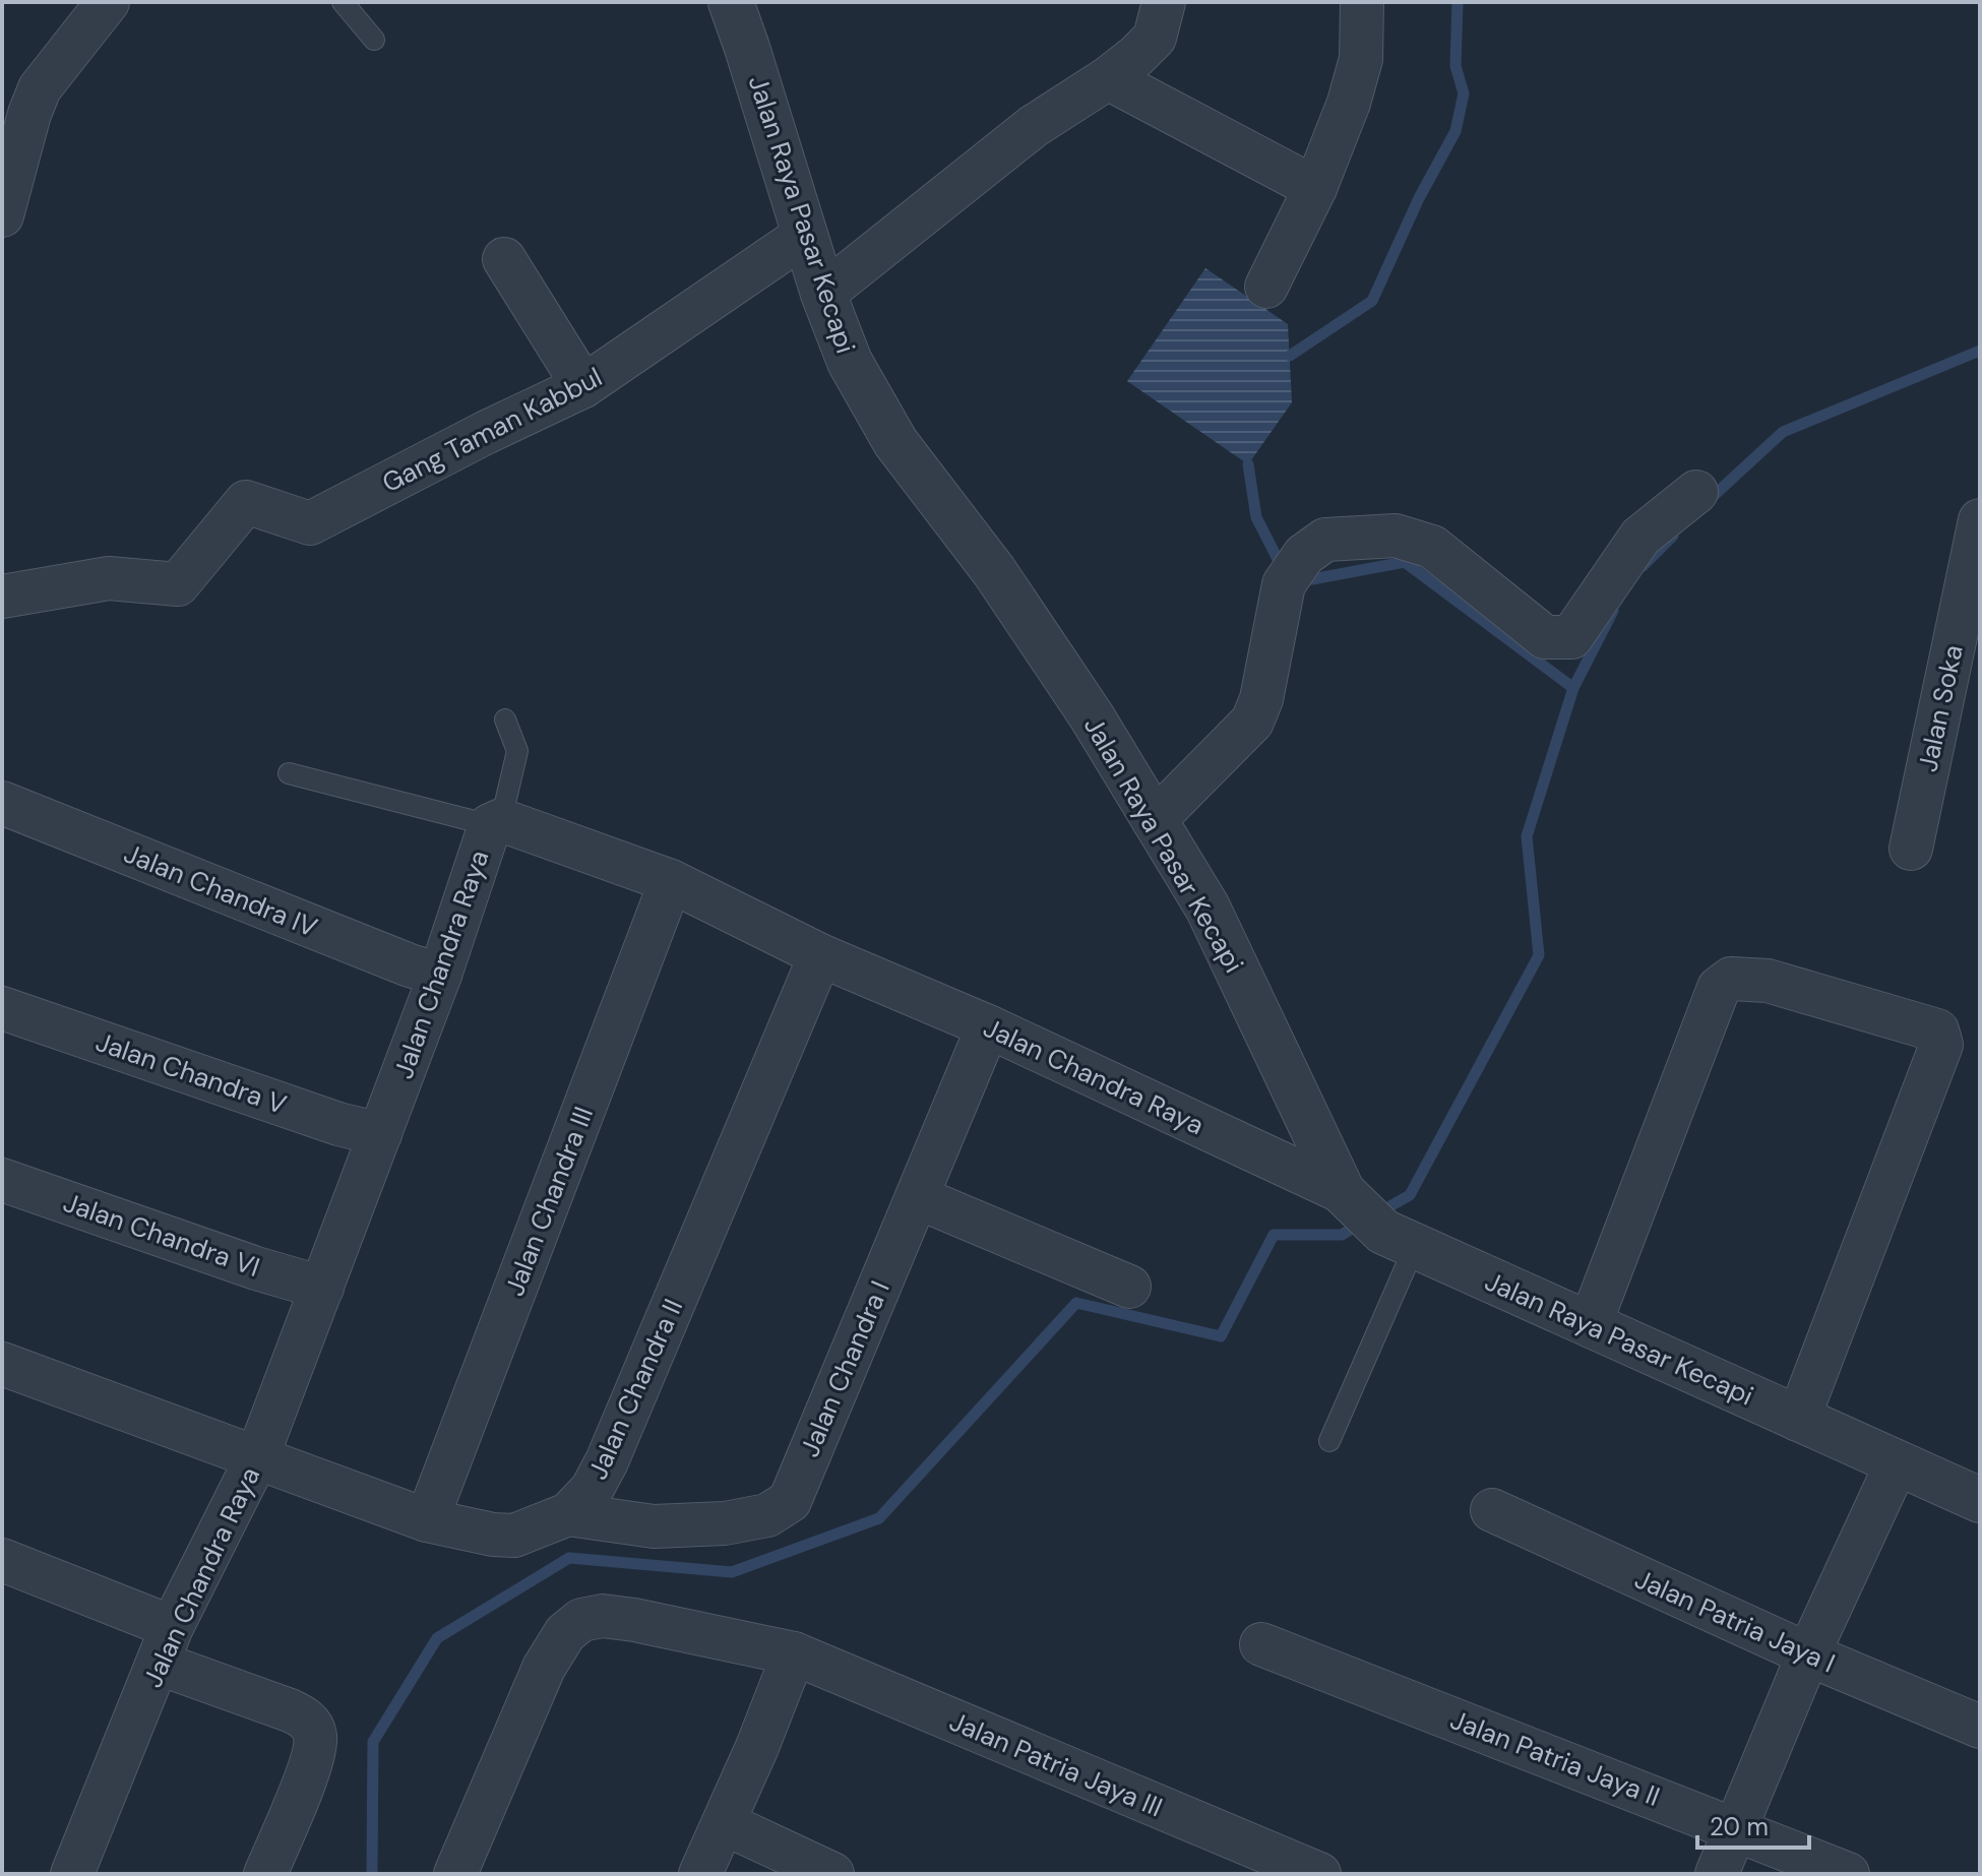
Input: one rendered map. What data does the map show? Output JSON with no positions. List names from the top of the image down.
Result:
{
  "streets": {
    "street": [
      "Jalan Raya Pasar Kecapi",
      "Gang Taman Kabbul",
      "Jalan Soka",
      "Jalan Chandra IV",
      "Jalan Chandra Raya",
      "Jalan Chandra V",
      "Jalan Chandra III",
      "Jalan Chandra VI",
      "Jalan Chandra I",
      "Jalan Chandra II",
      "Jalan Patria Jaya I",
      "Jalan Patria Jaya II",
      "Jalan Patria Jaya III"
    ]
  },
  "crossings": [
    ["Jalan Raya Pasar Kecapi", "Gang Taman Kabbul"],
    ["Jalan Raya Pasar Kecapi", "Jalan Chandra Raya"],
    ["Jalan Chandra IV", "Jalan Chandra Raya"],
    ["Jalan Chandra Raya", "Jalan Chandra V"],
    ["Jalan Chandra Raya", "Jalan Chandra III"],
    ["Jalan Chandra Raya", "Jalan Chandra VI"],
    ["Jalan Chandra Raya", "Jalan Chandra I"],
    ["Jalan Chandra Raya", "Jalan Chandra II"],
    ["Jalan Chandra III", "Jalan Chandra II"],
    ["Jalan Chandra I", "Jalan Chandra II"]
  ],
  "scale_bar": "20 m"
}
